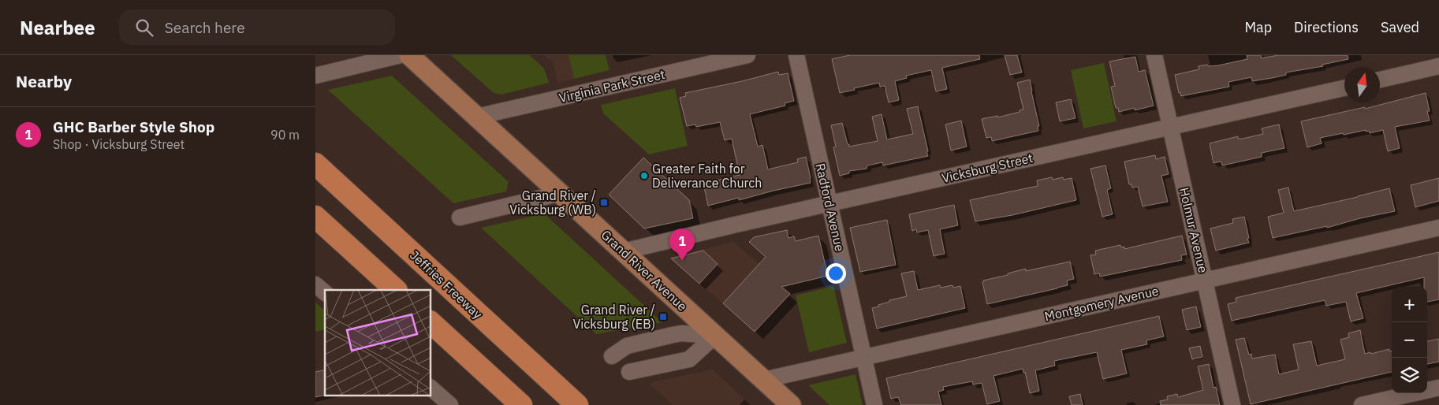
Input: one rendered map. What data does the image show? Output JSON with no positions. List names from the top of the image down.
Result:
{
  "streets": {
    "highway": ["Jeffries Freeway"],
    "main road": ["Grand River Avenue"],
    "street": [
      "Virginia Park Street",
      "Vicksburg Street",
      "Radford Avenue",
      "Holmur Avenue",
      "Montgomery Avenue"
    ]
  },
  "crossings": [
    ["Virginia Park Street", "Grand River Avenue"],
    ["Vicksburg Street", "Radford Avenue"],
    ["Vicksburg Street", "Holmur Avenue"],
    ["Vicksburg Street", "Grand River Avenue"],
    ["Radford Avenue", "Montgomery Avenue"],
    ["Holmur Avenue", "Montgomery Avenue"],
    ["Grand River Avenue", "Montgomery Avenue"]
  ],
  "places": {
    "other": ["Greater Faith for Deliverance Church"],
    "transit": ["Grand River / Vicksburg (WB)", "Grand River / Vicksburg (EB)"]
  },
  "north": "top",
  "page": {
    "header": "Nearbee",
    "search": "Search here",
    "nav": ["Map", "Directions", "Saved"],
    "heading": "Nearby",
    "list": [
      {
        "mark": "1",
        "name": "GHC Barber Style Shop",
        "note": "Shop · Vicksburg Street",
        "value": "90 m"
      }
    ],
    "pins": "1",
    "map_buttons": ["+", "−"]
  }
}
